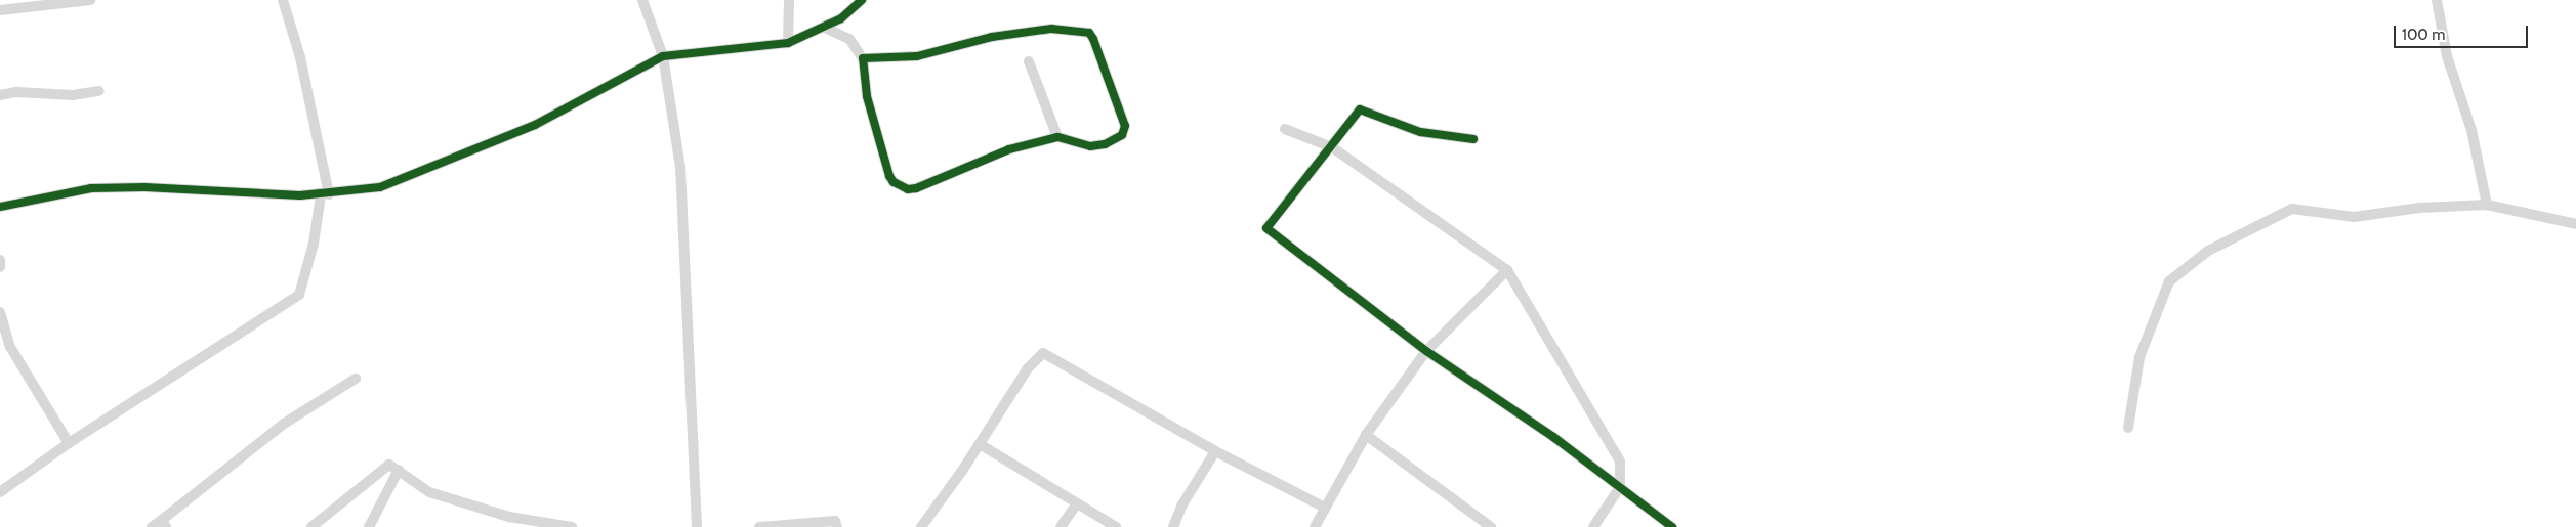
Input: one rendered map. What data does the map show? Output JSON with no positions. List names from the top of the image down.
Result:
{
  "scale_bar": "100 m"
}
